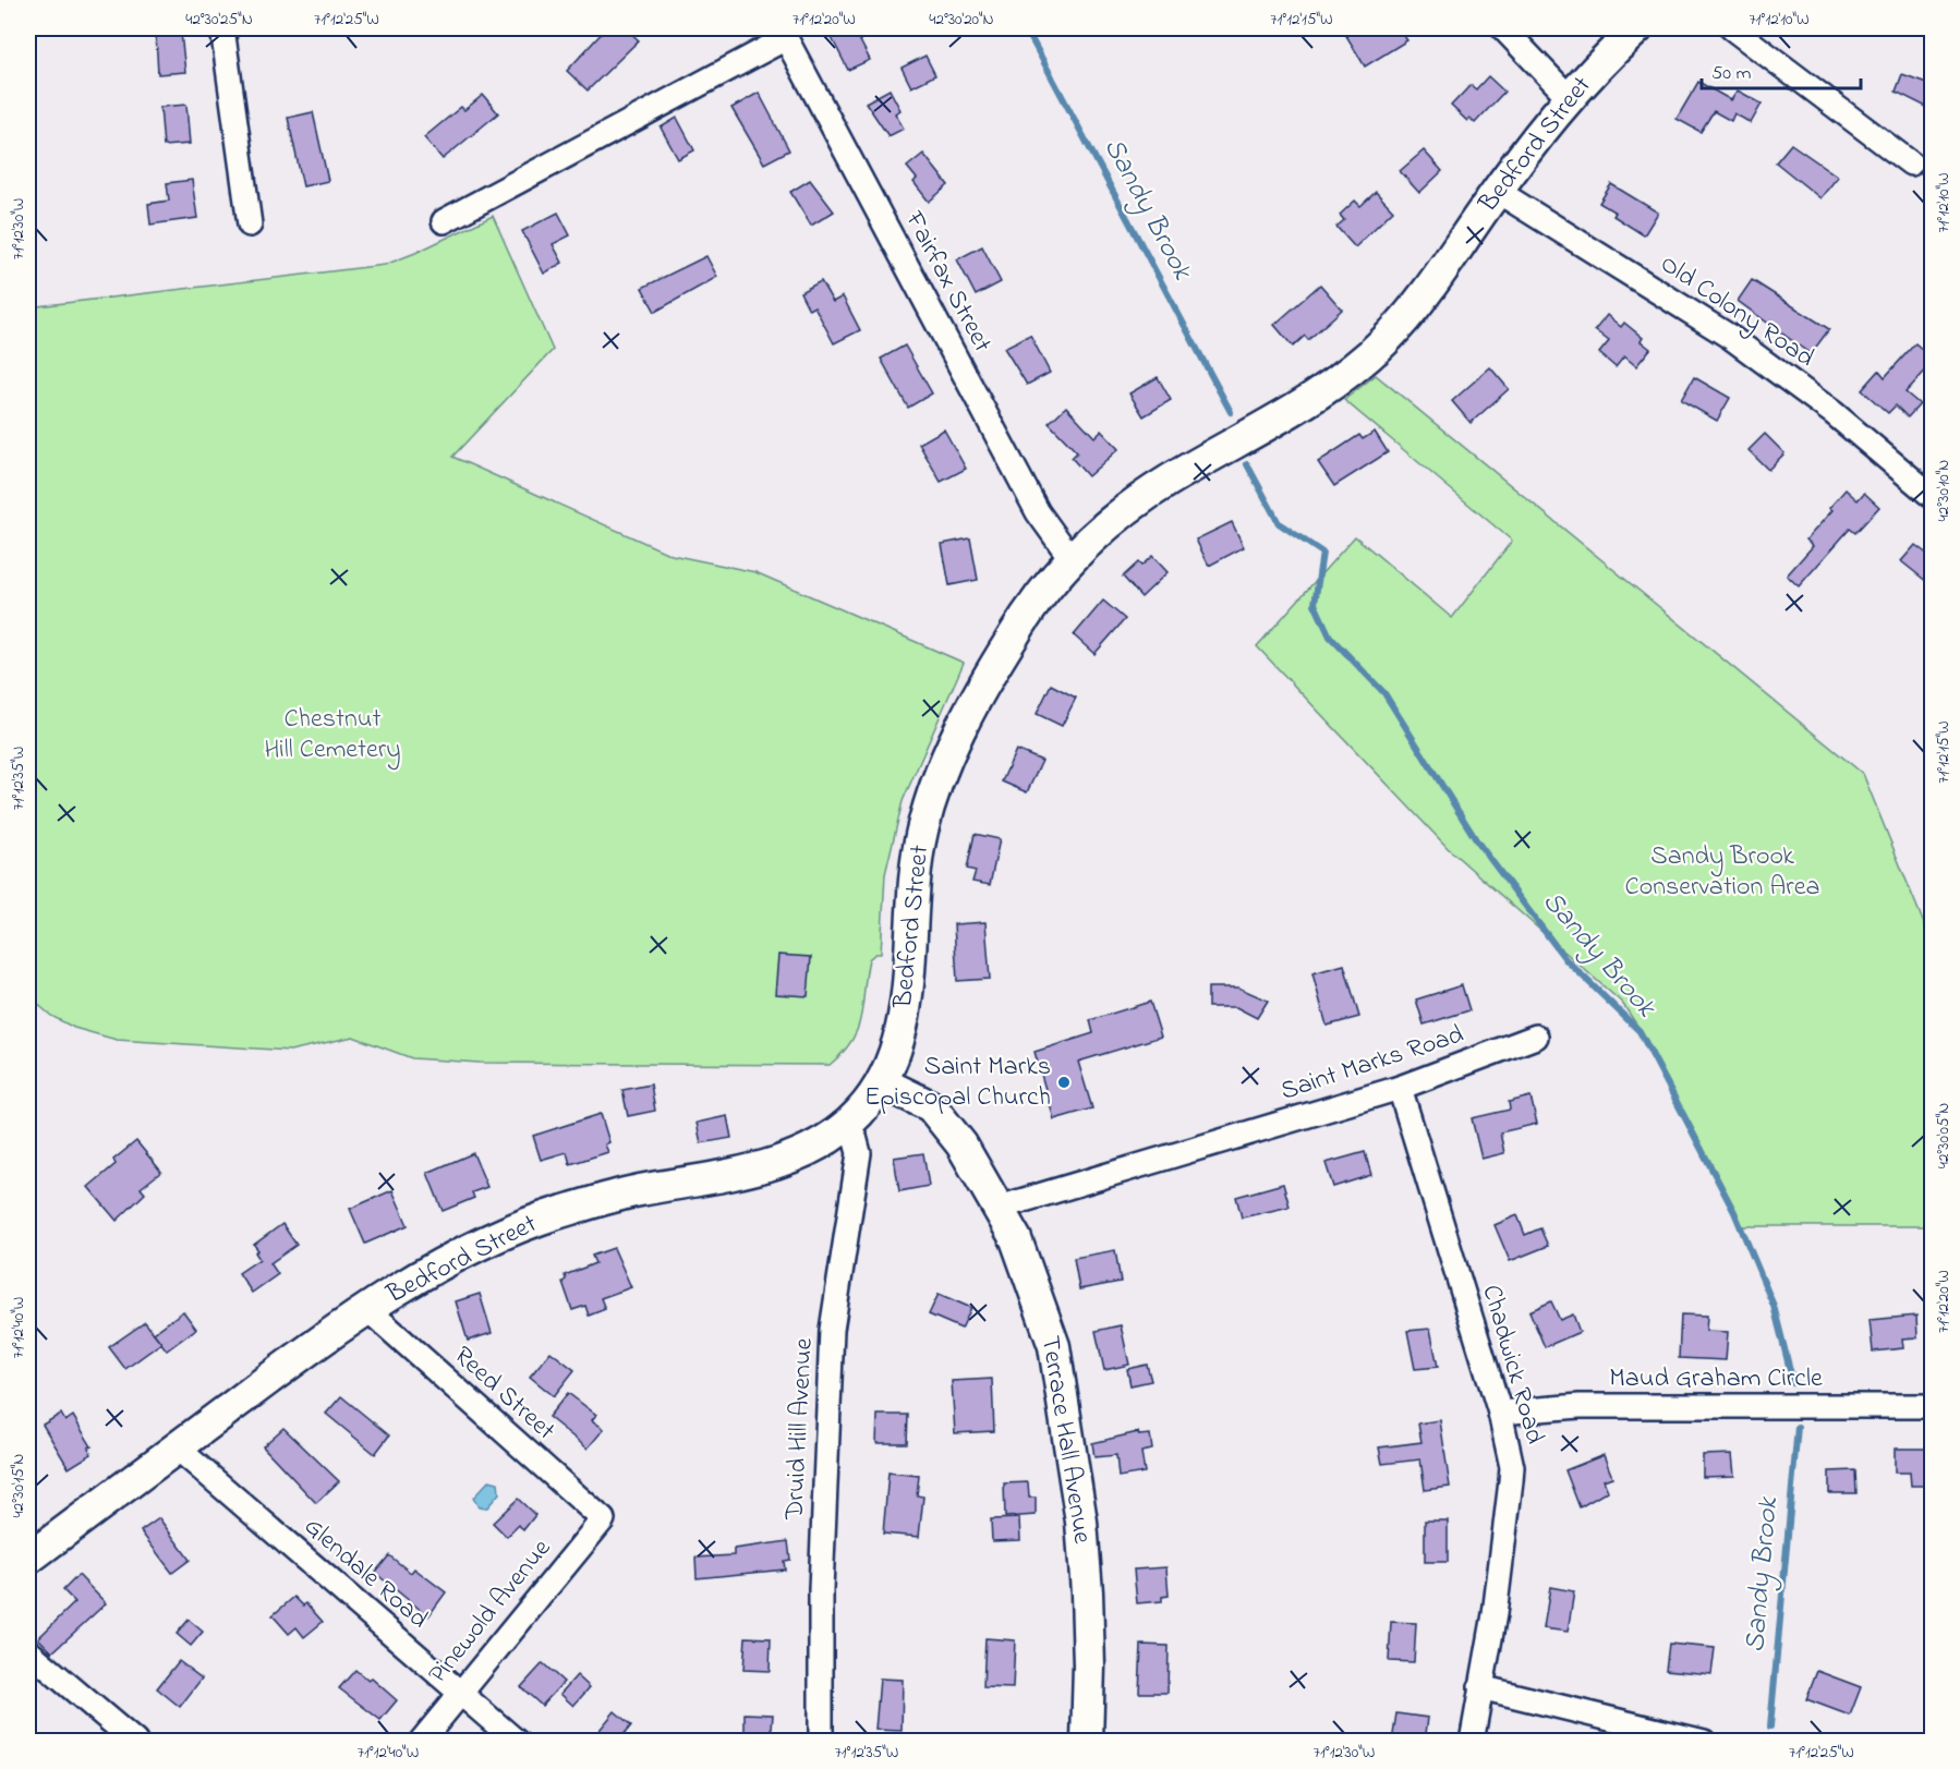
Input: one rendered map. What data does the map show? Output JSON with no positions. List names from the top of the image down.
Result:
{
  "streets": {
    "main road": ["Bedford Street", "Terrace Hall Avenue"],
    "street": [
      "Fairfax Street",
      "Old Colony Road",
      "Saint Marks Road",
      "Chadwick Road",
      "Maud Graham Circle",
      "Reed Street",
      "Druid Hill Avenue",
      "Glendale Road",
      "Pinewold Avenue"
    ]
  },
  "crossings": [
    ["Bedford Street", "Fairfax Street"],
    ["Bedford Street", "Old Colony Road"],
    ["Bedford Street", "Reed Street"],
    ["Bedford Street", "Druid Hill Avenue"],
    ["Bedford Street", "Terrace Hall Avenue"],
    ["Bedford Street", "Glendale Road"],
    ["Saint Marks Road", "Chadwick Road"],
    ["Saint Marks Road", "Terrace Hall Avenue"],
    ["Chadwick Road", "Maud Graham Circle"],
    ["Reed Street", "Pinewold Avenue"],
    ["Glendale Road", "Pinewold Avenue"]
  ],
  "water": ["Sandy Brook"],
  "parks": ["Chestnut Hill Cemetery", "Sandy Brook Conservation Area"],
  "places": ["Saint Marks Episcopal Church"],
  "scale_bar": "50 m",
  "coordinates": [
    "42°30'25\"N",
    "71°12'25\"W",
    "71°12'20\"W",
    "42°30'20\"N",
    "71°12'15\"W",
    "71°12'10\"W",
    "71°12'30\"W",
    "42°30'10\"N",
    "71°12'35\"W",
    "42°30'05\"N",
    "71°12'40\"W",
    "42°30'15\"N"
  ]
}
